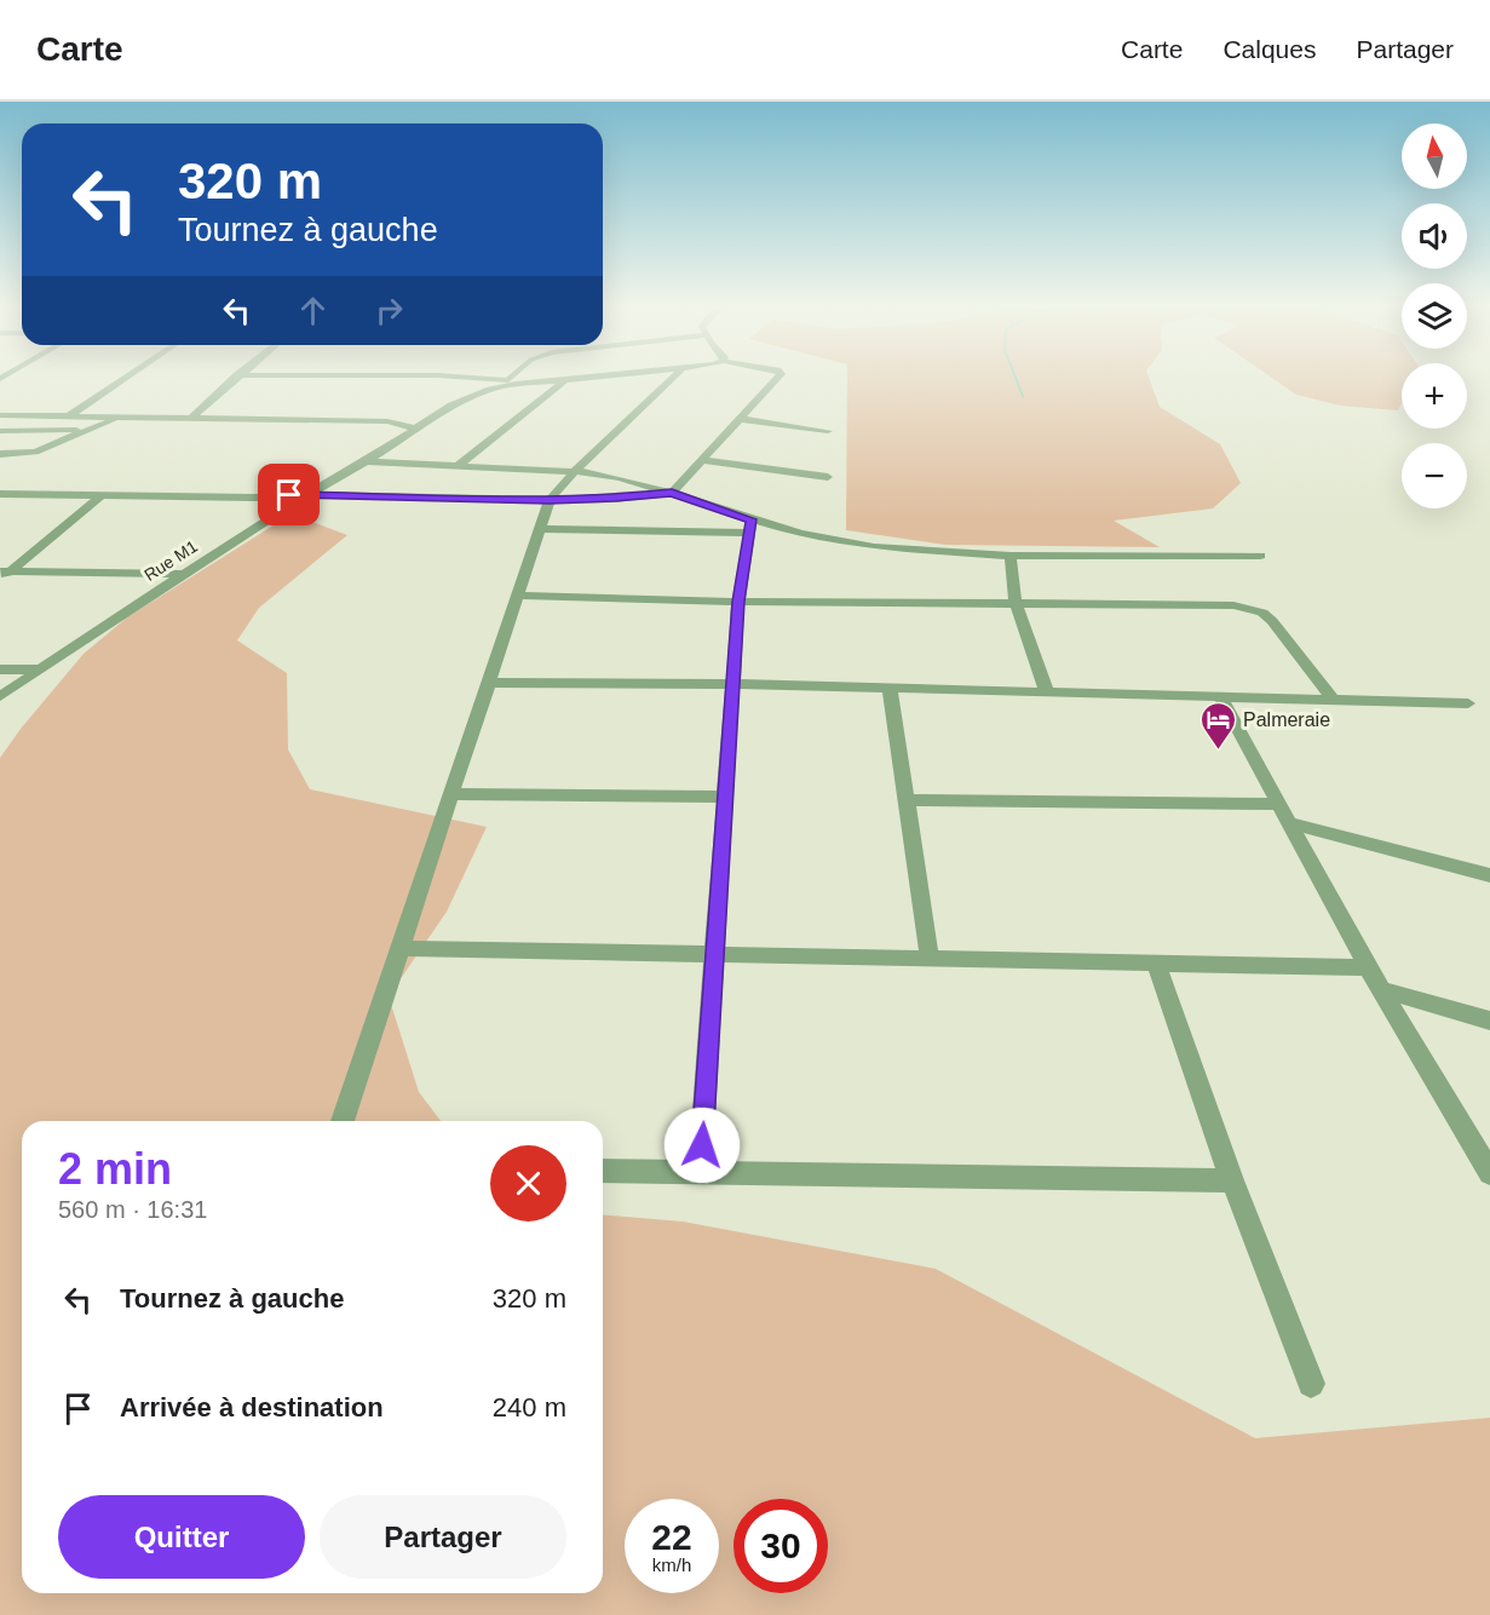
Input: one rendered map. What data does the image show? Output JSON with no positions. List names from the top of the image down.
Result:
{
  "streets": {
    "street": ["Rue M1"]
  },
  "places": {
    "hotel": ["Palmeraie"]
  },
  "north": "top",
  "page": {
    "header": "Carte",
    "nav": ["Carte", "Calques", "Partager"],
    "map_buttons": ["+", "−"],
    "turn": ["320 m", "Tournez à gauche"],
    "heading": ["2 min", "560 m · 16:31"],
    "list": [
      {
        "name": "Tournez à gauche",
        "value": "320 m"
      },
      {
        "name": "Arrivée à destination",
        "value": "240 m"
      }
    ],
    "buttons": ["Quitter", "Partager"],
    "speed": "22 km/h",
    "limit": "30"
  }
}
